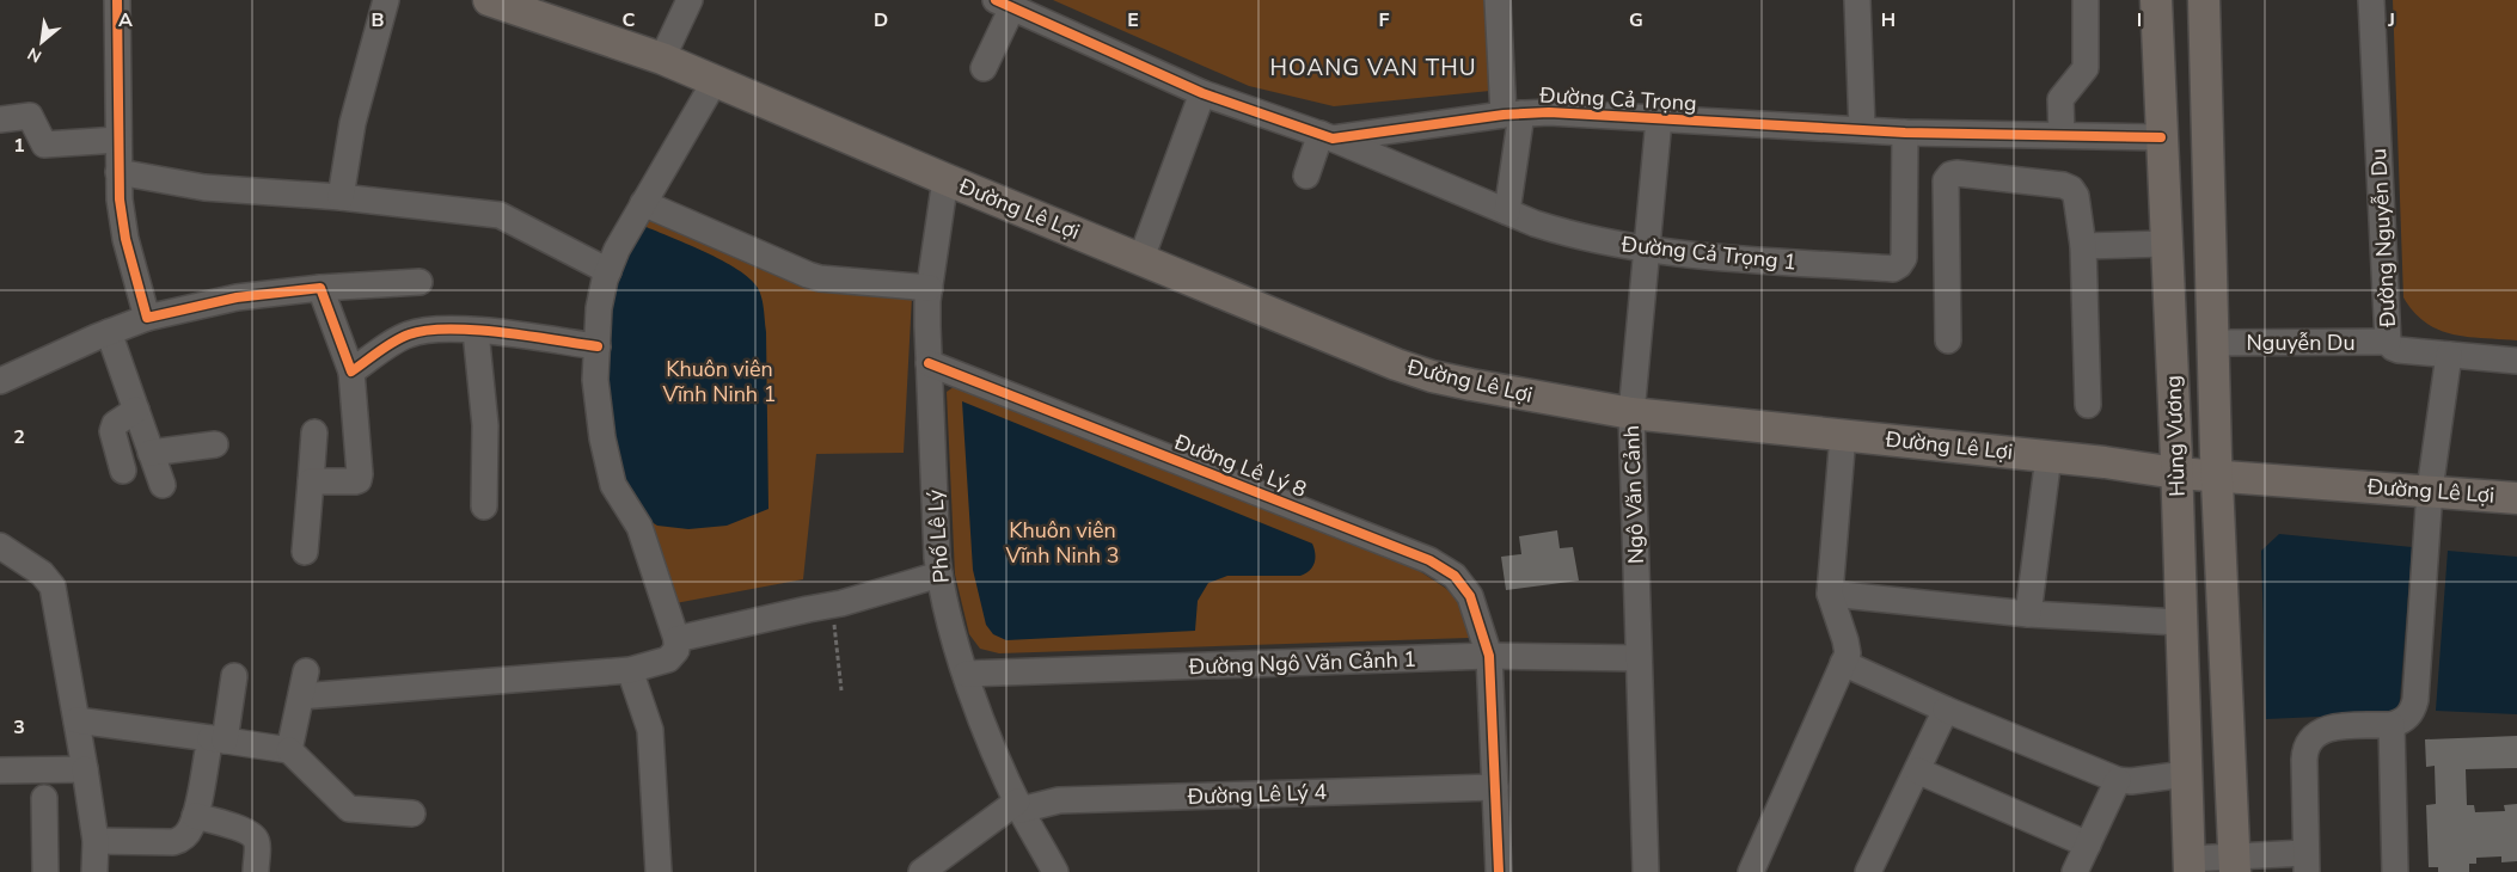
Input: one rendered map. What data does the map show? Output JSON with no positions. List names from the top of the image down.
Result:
{
  "streets": {
    "main road": ["Đường Lê Lợi", "Hùng Vương"],
    "street": [
      "Đường Cả Trọng",
      "Đường Nguyễn Du",
      "Đường Cả Trọng 1",
      "Nguyễn Du",
      "Đường Lê Lý 8",
      "Ngô Văn Cảnh",
      "Phố Lê Lý",
      "Đường Ngô Văn Cảnh 1",
      "Đường Lê Lý 4"
    ]
  },
  "crossings": [
    ["Đường Cả Trọng", "Đường Cả Trọng 1"],
    ["Đường Cả Trọng", "Hùng Vương"],
    ["Đường Cả Trọng", "Ngô Văn Cảnh"],
    ["Đường Lê Lợi", "Hùng Vương"],
    ["Đường Lê Lợi", "Ngô Văn Cảnh"],
    ["Đường Lê Lợi", "Phố Lê Lý"],
    ["Đường Nguyễn Du", "Nguyễn Du"],
    ["Đường Cả Trọng 1", "Ngô Văn Cảnh"],
    ["Nguyễn Du", "Hùng Vương"],
    ["Đường Lê Lý 8", "Phố Lê Lý"],
    ["Đường Lê Lý 8", "Đường Ngô Văn Cảnh 1"],
    ["Đường Lê Lý 8", "Đường Lê Lý 4"],
    ["Ngô Văn Cảnh", "Đường Ngô Văn Cảnh 1"],
    ["Phố Lê Lý", "Đường Ngô Văn Cảnh 1"],
    ["Phố Lê Lý", "Đường Lê Lý 4"]
  ],
  "districts": ["HOANG VAN THU"],
  "parks": ["Khuôn viên Vĩnh Ninh 1", "Khuôn viên Vĩnh Ninh 3"],
  "north": "bottom left",
  "grid": {
    "columns": [
      "A",
      "B",
      "C",
      "D",
      "E",
      "F",
      "G",
      "H",
      "I",
      "J"
    ],
    "rows": ["1", "2", "3"]
  }
}
